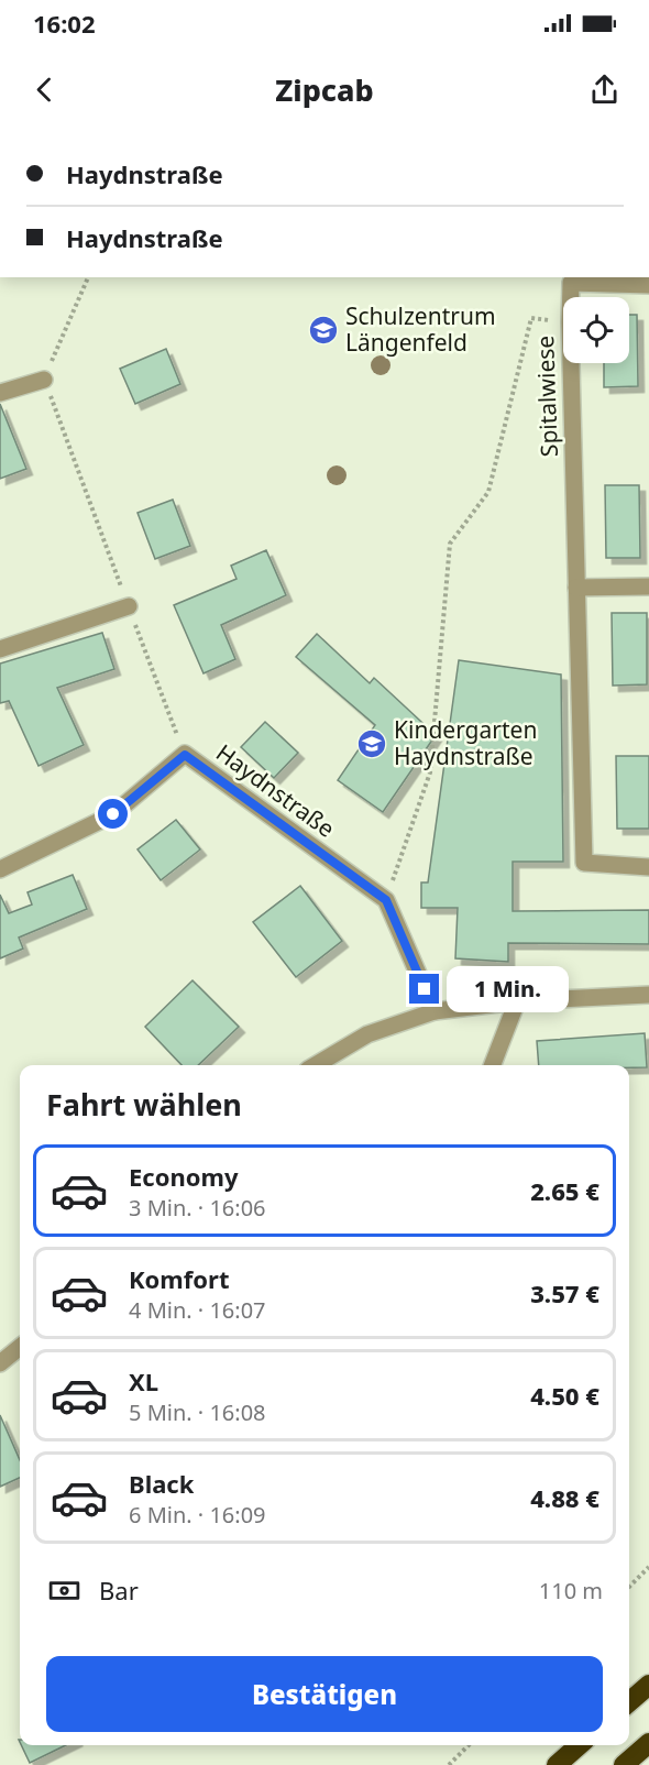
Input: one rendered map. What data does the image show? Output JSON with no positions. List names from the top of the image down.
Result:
{
  "streets": {
    "street": ["Spitalwiese", "Haydnstraße"]
  },
  "places": {
    "school or university": ["Schulzentrum Längenfeld", "Kindergarten Haydnstraße"]
  },
  "page": {
    "status": "16:02",
    "header": "Zipcab",
    "banner": ["Haydnstraße", "Haydnstraße"],
    "bubble": "1 Min.",
    "heading": "Fahrt wählen",
    "list": [
      {
        "name": "Economy",
        "note": "3 Min. · 16:06",
        "value": "2.65 €"
      },
      {
        "name": "Komfort",
        "note": "4 Min. · 16:07",
        "value": "3.57 €"
      },
      {
        "name": "XL",
        "note": "5 Min. · 16:08",
        "value": "4.50 €"
      },
      {
        "name": "Black",
        "note": "6 Min. · 16:09",
        "value": "4.88 €"
      }
    ],
    "pay": ["Bar", "110 m"],
    "buttons": "Bestätigen"
  }
}
